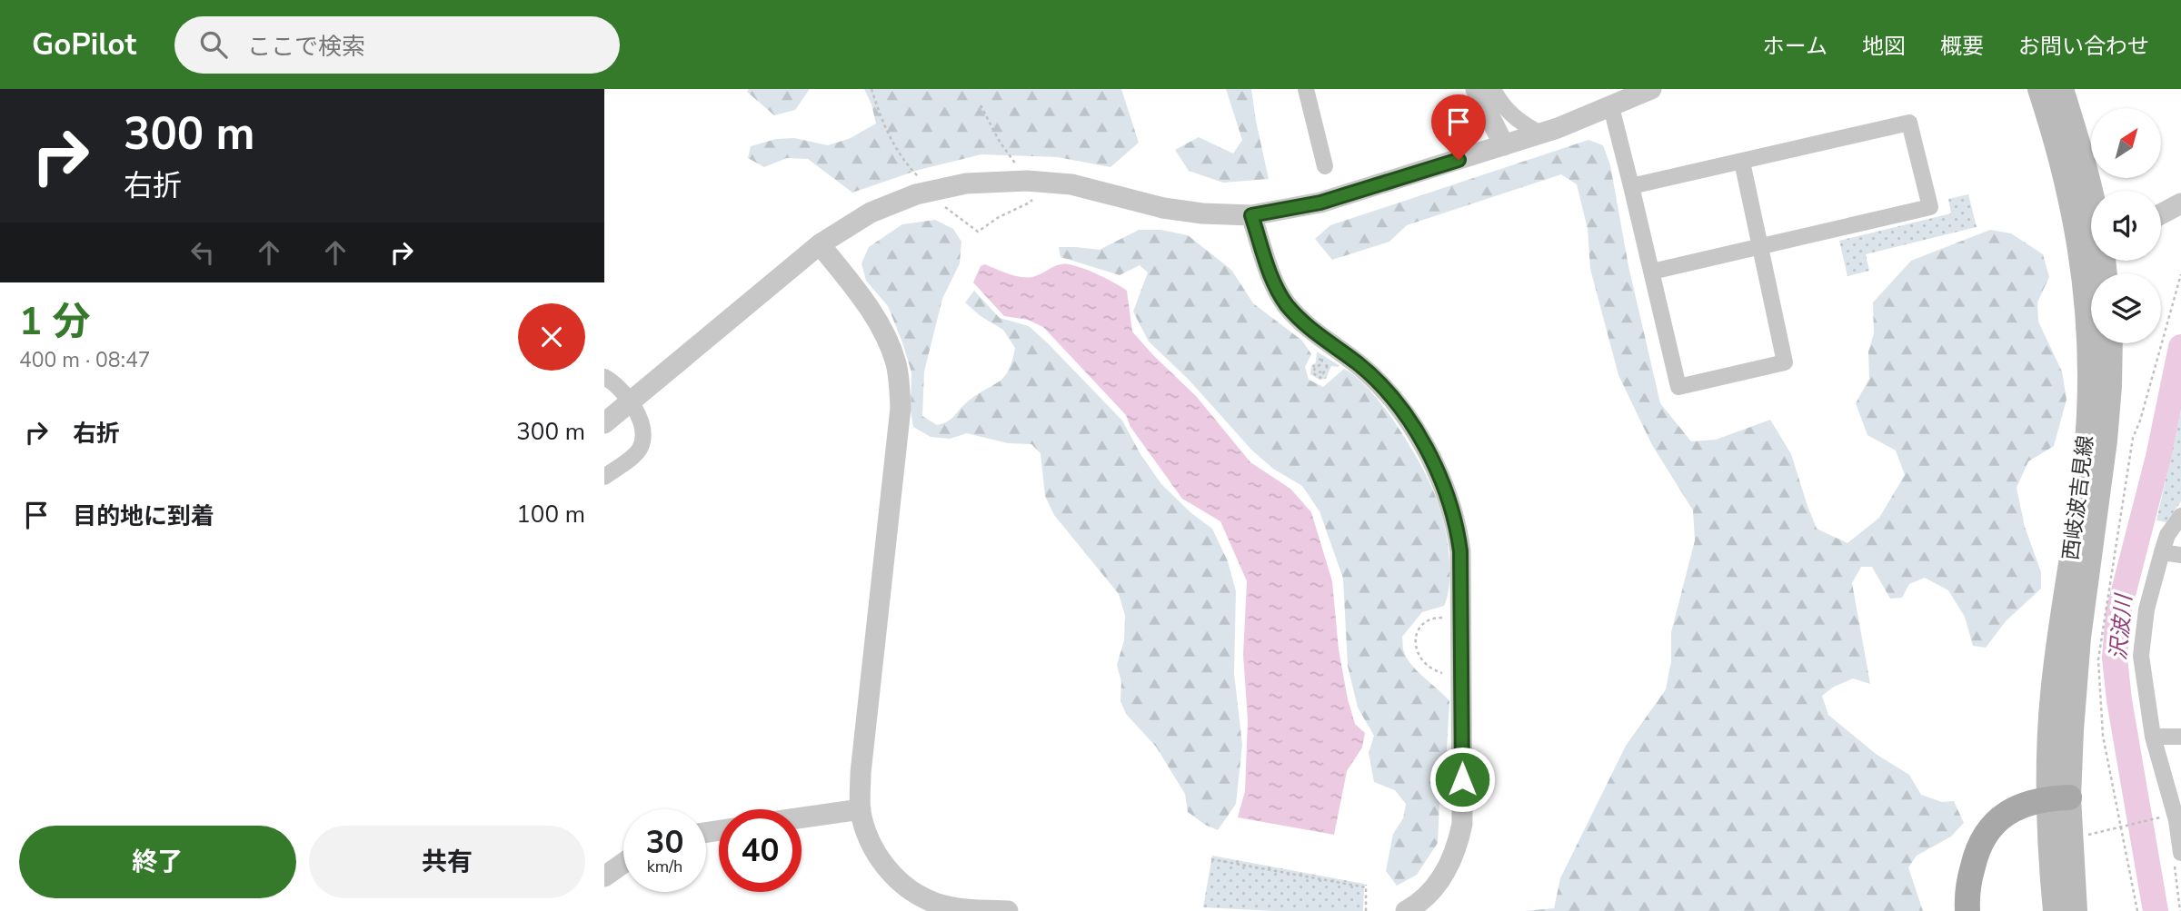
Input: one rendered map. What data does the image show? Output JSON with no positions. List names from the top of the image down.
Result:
{
  "streets": {
    "main road": ["西岐波吉見線"]
  },
  "water": ["沢波川"],
  "north": "top right",
  "page": {
    "header": "GoPilot",
    "search": "ここで検索",
    "nav": [
      "ホーム",
      "地図",
      "概要",
      "お問い合わせ"
    ],
    "turn": ["300 m", "右折"],
    "heading": ["1 分", "400 m · 08:47"],
    "list": [
      {
        "name": "右折",
        "value": "300 m"
      },
      {
        "name": "目的地に到着",
        "value": "100 m"
      }
    ],
    "speed": "30 km/h",
    "limit": "40",
    "buttons": ["終了", "共有"]
  }
}
